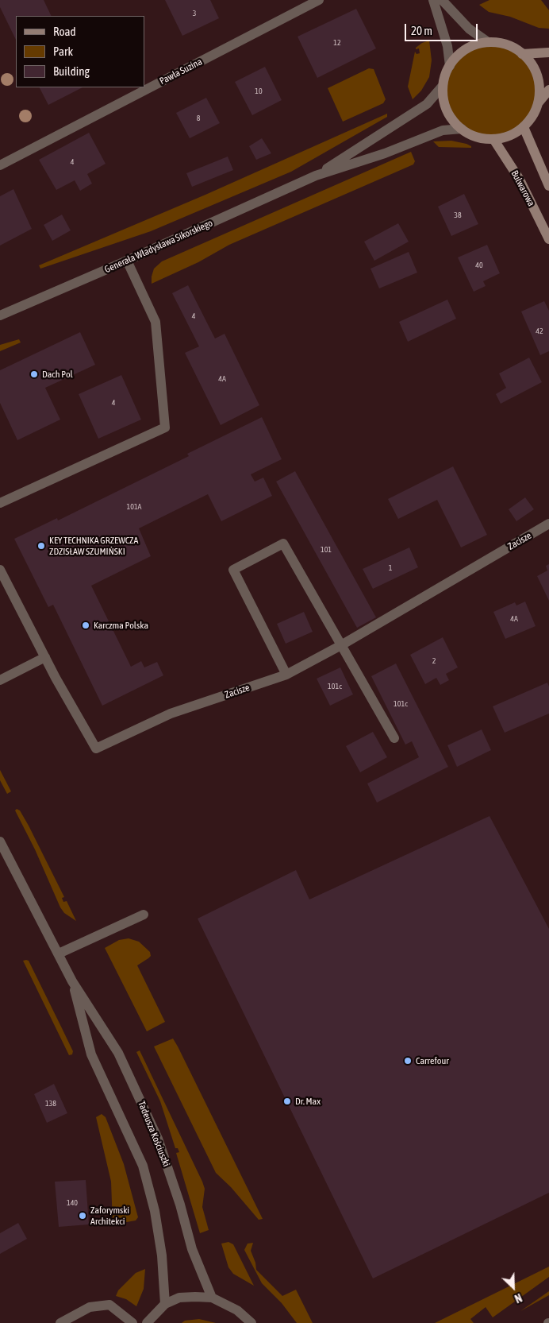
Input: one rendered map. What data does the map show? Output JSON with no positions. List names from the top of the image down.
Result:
{
  "streets": {
    "main road": ["Bulwarowa"],
    "street": [
      "Pawła Suzina",
      "Generała Władysława Sikorskiego",
      "Zacisze",
      "Tadeusza Kościuszki"
    ]
  },
  "crossings": [
    ["Bulwarowa", "Generała Władysława Sikorskiego"]
  ],
  "places": [
    "Dach Pol",
    "KEY TECHNIKA GRZEWCZA ZDZISŁAW SZUMIŃSKI",
    "Karczma Polska",
    "Carrefour",
    "Dr. Max",
    "Zaforymski Architekci"
  ],
  "house_numbers": [
    "3",
    "12",
    "10",
    "8",
    "4",
    "38",
    "40",
    "4",
    "42",
    "4A",
    "4",
    "101A",
    "101",
    "1",
    "4A",
    "2",
    "101c",
    "101c",
    "138",
    "140"
  ],
  "legend": ["Road", "Park", "Building"],
  "scale_bar": "20 m",
  "north": "bottom right"
}
